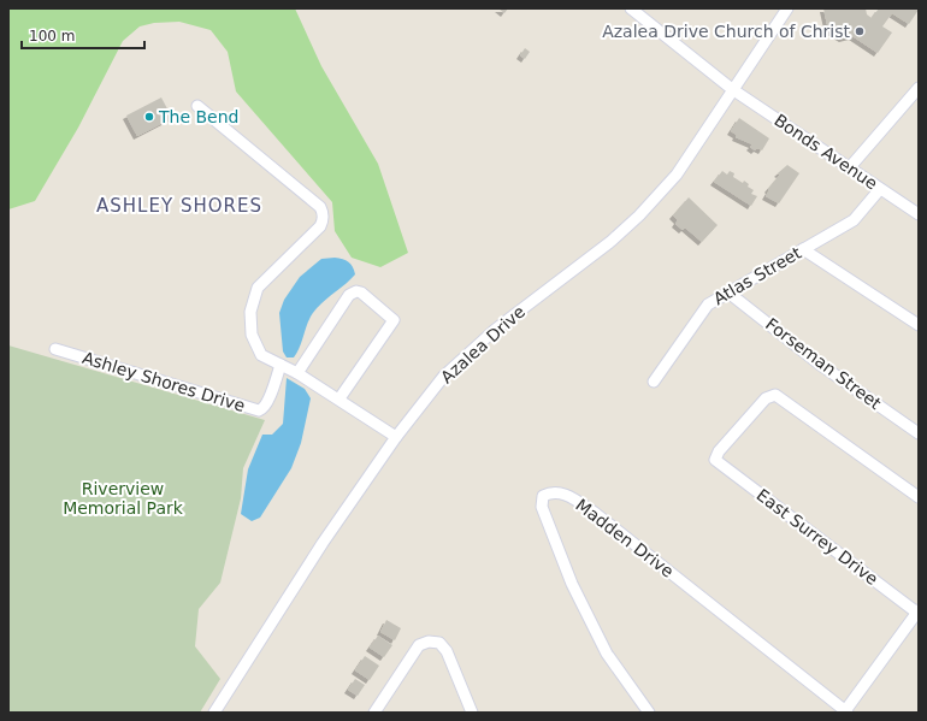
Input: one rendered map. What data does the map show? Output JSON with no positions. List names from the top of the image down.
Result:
{
  "streets": {
    "street": [
      "Bonds Avenue",
      "Atlas Street",
      "Azalea Drive",
      "Forseman Street",
      "Ashley Shores Drive",
      "East Surrey Drive",
      "Madden Drive"
    ]
  },
  "crossings": [
    ["Bonds Avenue", "Atlas Street"],
    ["Bonds Avenue", "Azalea Drive"],
    ["Atlas Street", "Forseman Street"]
  ],
  "districts": ["ASHLEY SHORES"],
  "parks": ["Riverview Memorial Park"],
  "places": ["Azalea Drive Church of Christ", "The Bend"],
  "scale_bar": "100 m"
}
